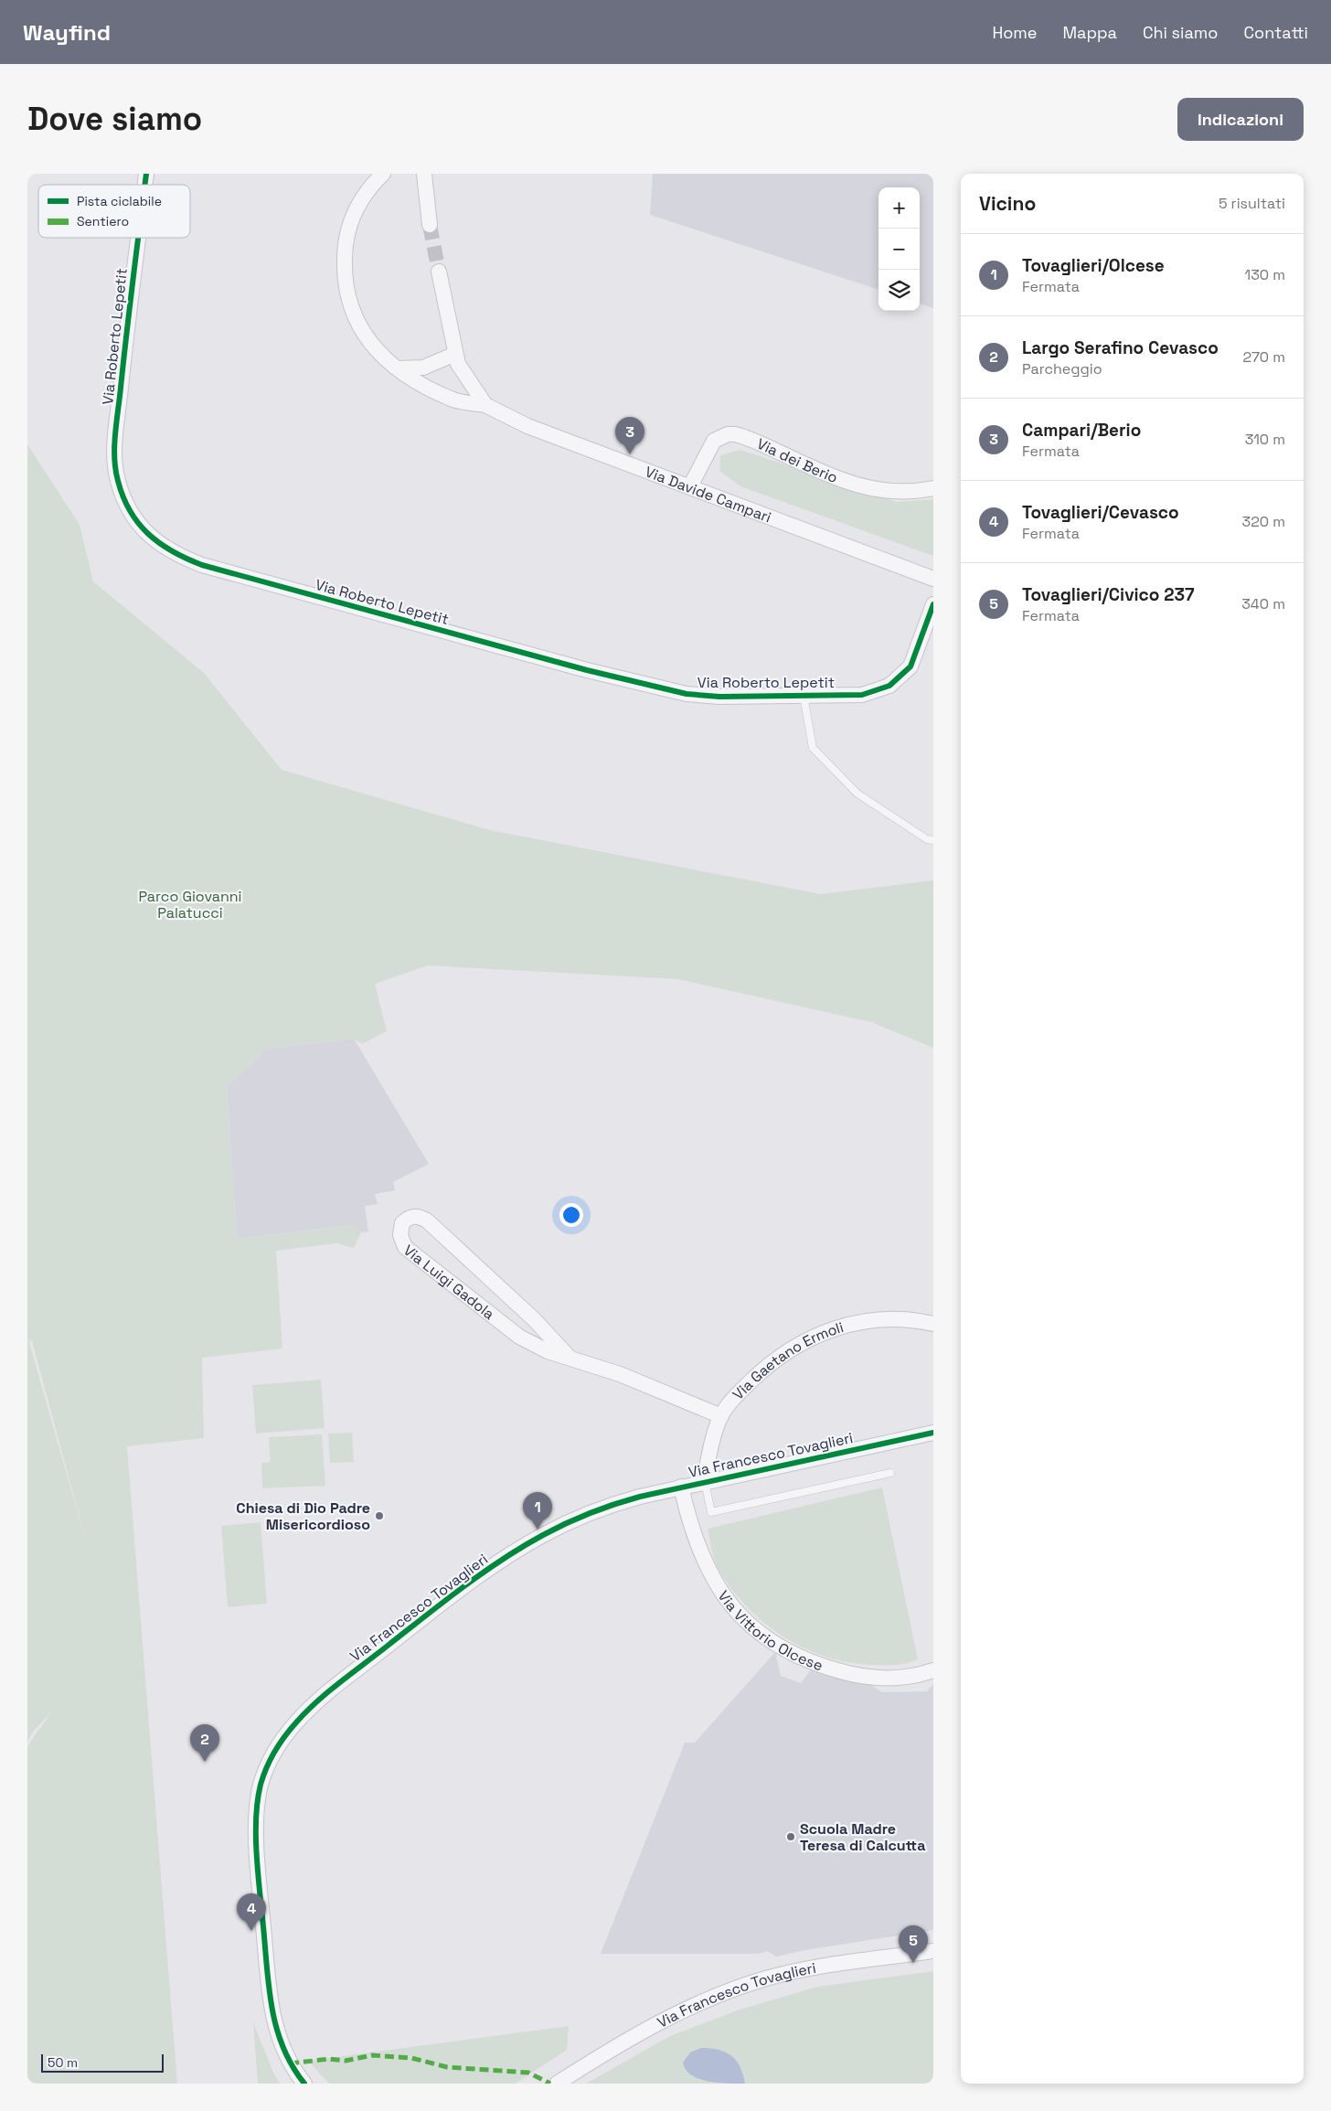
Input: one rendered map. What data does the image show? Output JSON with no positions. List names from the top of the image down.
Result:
{
  "streets": {
    "street": [
      "Via Roberto Lepetit",
      "Via dei Berio",
      "Via Davide Campari",
      "Via Luigi Gadola",
      "Via Gaetano Ermoli",
      "Via Francesco Tovaglieri",
      "Via Vittorio Olcese"
    ]
  },
  "crossings": [
    ["Via dei Berio", "Via Davide Campari"],
    ["Via Luigi Gadola", "Via Gaetano Ermoli"],
    ["Via Gaetano Ermoli", "Via Francesco Tovaglieri"],
    ["Via Francesco Tovaglieri", "Via Vittorio Olcese"]
  ],
  "parks": ["Parco Giovanni Palatucci"],
  "places": ["Chiesa di Dio Padre Misericordioso", "Scuola Madre Teresa di Calcutta"],
  "legend": ["Pista ciclabile", "Sentiero"],
  "scale_bar": "50 m",
  "page": {
    "header": "Wayfind",
    "nav": [
      "Home",
      "Mappa",
      "Chi siamo",
      "Contatti"
    ],
    "buttons": "Indicazioni",
    "title": "Dove siamo",
    "heading": ["Vicino", "5 risultati"],
    "map_buttons": ["+", "−"],
    "list": [
      {
        "mark": "1",
        "name": "Tovaglieri/Olcese",
        "note": "Fermata",
        "value": "130 m"
      },
      {
        "mark": "2",
        "name": "Largo Serafino Cevasco",
        "note": "Parcheggio",
        "value": "270 m"
      },
      {
        "mark": "3",
        "name": "Campari/Berio",
        "note": "Fermata",
        "value": "310 m"
      },
      {
        "mark": "4",
        "name": "Tovaglieri/Cevasco",
        "note": "Fermata",
        "value": "320 m"
      },
      {
        "mark": "5",
        "name": "Tovaglieri/Civico 237",
        "note": "Fermata",
        "value": "340 m"
      }
    ],
    "pins": [
      "3",
      "1",
      "2",
      "4",
      "5"
    ],
    "scale": "50 m"
  }
}
